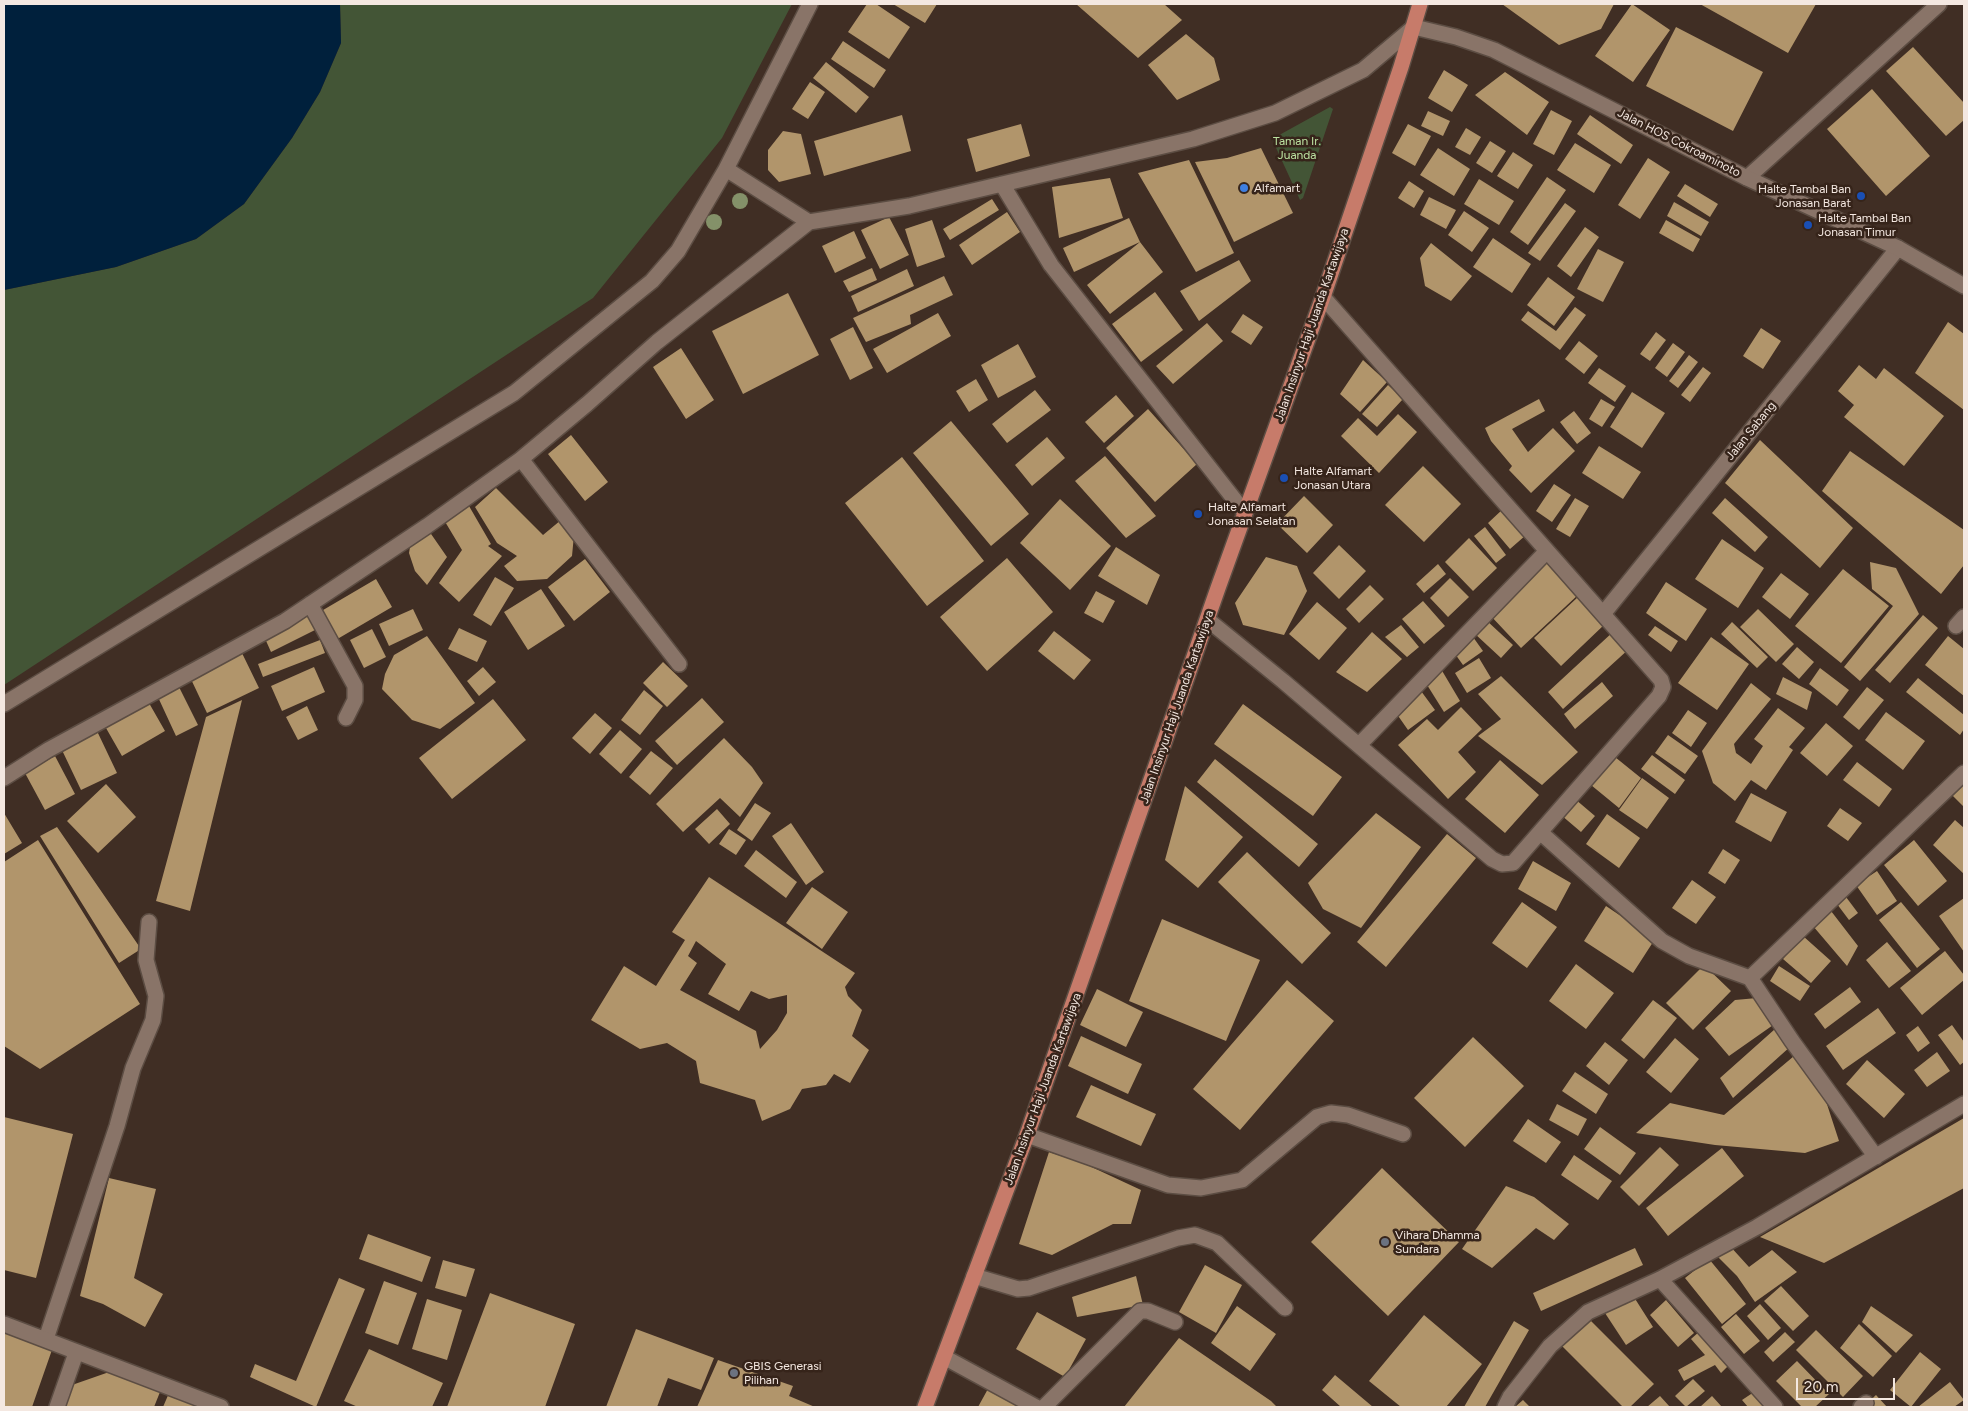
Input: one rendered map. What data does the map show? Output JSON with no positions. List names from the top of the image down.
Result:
{
  "streets": {
    "main road": ["Jalan Insinyur Haji Juanda Kartawijaya"],
    "street": ["Jalan HOS Cokroaminoto", "Jalan Sabang"]
  },
  "crossings": [
    ["Jalan HOS Cokroaminoto", "Jalan Insinyur Haji Juanda Kartawijaya"],
    ["Jalan HOS Cokroaminoto", "Jalan Sabang"]
  ],
  "parks": ["Taman Ir. Juanda"],
  "places": [
    "Alfamart",
    "Halte Tambal Ban Jonasan Barat",
    "Halte Tambal Ban Jonasan Timur",
    "Halte Alfamart Jonasan Utara",
    "Halte Alfamart Jonasan Selatan",
    "Vihara Dhamma Sundara",
    "GBIS Generasi Pilihan"
  ],
  "scale_bar": "20 m"
}
